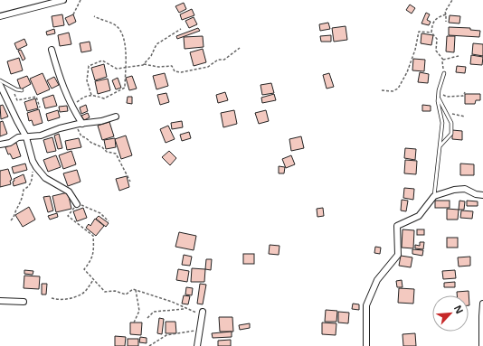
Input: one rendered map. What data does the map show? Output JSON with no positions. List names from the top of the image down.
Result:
{
  "north": "top right"
}
